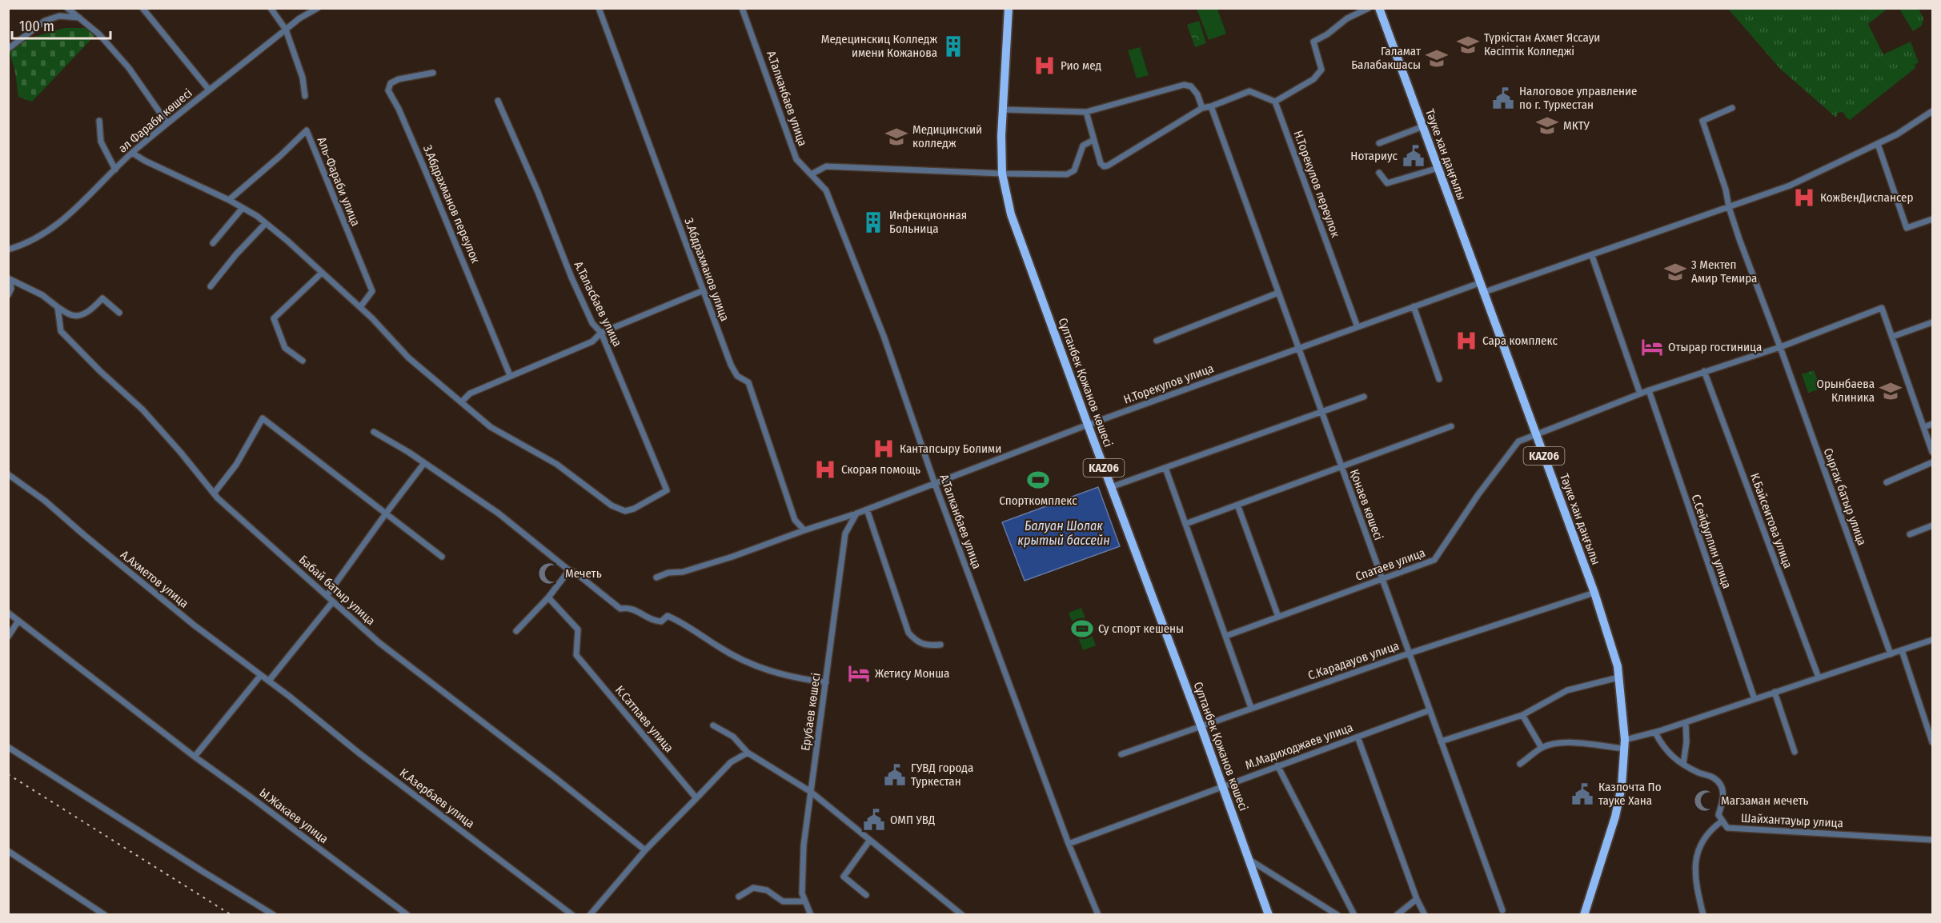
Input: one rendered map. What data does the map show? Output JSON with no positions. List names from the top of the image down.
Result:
{
  "streets": {
    "main road": ["Тәуке хан даңғылы", "Сұлтанбек Қожанов көшесі", "KАZ06"],
    "street": [
      "А.Талканбаев улица",
      "әл Фараби көшесі",
      "Аль-Фараби улица",
      "Н.Торекулов переулок",
      "З.Абдрахманов переулок",
      "З.Абдрахманов улица",
      "А.Таласбаев улица",
      "Н.Торекулов улица",
      "Сыргак батыр улица",
      "Қонаев көшесі",
      "К.Байсеитова улица",
      "С.Сейфуллин улица",
      "Спатаев улица",
      "А.Ахметов улица",
      "Бабай батыр улица",
      "С.Карадауов улица",
      "Ерубаев көшесі",
      "К.Сатпаев улица",
      "М.Мадиходжаев улица",
      "К.Азербаев улица",
      "Ы.Жакаев улица",
      "Шайхантауыр улица"
    ]
  },
  "crossings": [
    ["А.Талканбаев улица", "Н.Торекулов улица"],
    ["А.Талканбаев улица", "М.Мадиходжаев улица"],
    ["Тәуке хан даңғылы", "Н.Торекулов улица"],
    ["Тәуке хан даңғылы", "Спатаев улица"],
    ["Тәуке хан даңғылы", "С.Карадауов улица"],
    ["Н.Торекулов переулок", "Н.Торекулов улица"],
    ["З.Абдрахманов улица", "Н.Торекулов улица"],
    ["Сұлтанбек Қожанов көшесі", "Н.Торекулов улица"],
    ["Сұлтанбек Қожанов көшесі", "С.Карадауов улица"],
    ["Сұлтанбек Қожанов көшесі", "М.Мадиходжаев улица"],
    ["Н.Торекулов улица", "Қонаев көшесі"],
    ["Н.Торекулов улица", "Ерубаев көшесі"],
    ["Қонаев көшесі", "Спатаев улица"],
    ["Қонаев көшесі", "С.Карадауов улица"],
    ["Қонаев көшесі", "М.Мадиходжаев улица"],
    ["А.Ахметов улица", "К.Азербаев улица"]
  ],
  "water": ["Балуан Шолак крытый бассейн"],
  "places": {
    "school or university": [
      "Түркістан Ахмет Яссауи Кәсіптік Колледжі",
      "Галамат Балабакшасы",
      "МКТУ",
      "Медицинский колледж",
      "3 Мектеп Амир Темира",
      "Орынбаева Клиника"
    ],
    "building": ["Медецинскиц Колледж имени Кожанова", "Инфекционная Больница"],
    "hospital": [
      "Рио мед",
      "КожВенДиспансер",
      "Сара комплекс",
      "Кантапсыру Болими",
      "Скорая помощь"
    ],
    "public building": [
      "Налоговое управление по г. Туркестан",
      "Нотариус",
      "ГУВД города Туркестан",
      "Казпочта По тауке Хана",
      "ОМП УВД"
    ],
    "hotel": ["Отырар гостиница", "Жетису Монша"],
    "sports": ["Спорткомплекс", "Су спорт кешены"],
    "mosque": ["Мечеть", "Магзаман мечеть"]
  },
  "scale_bar": "100 m"
}
